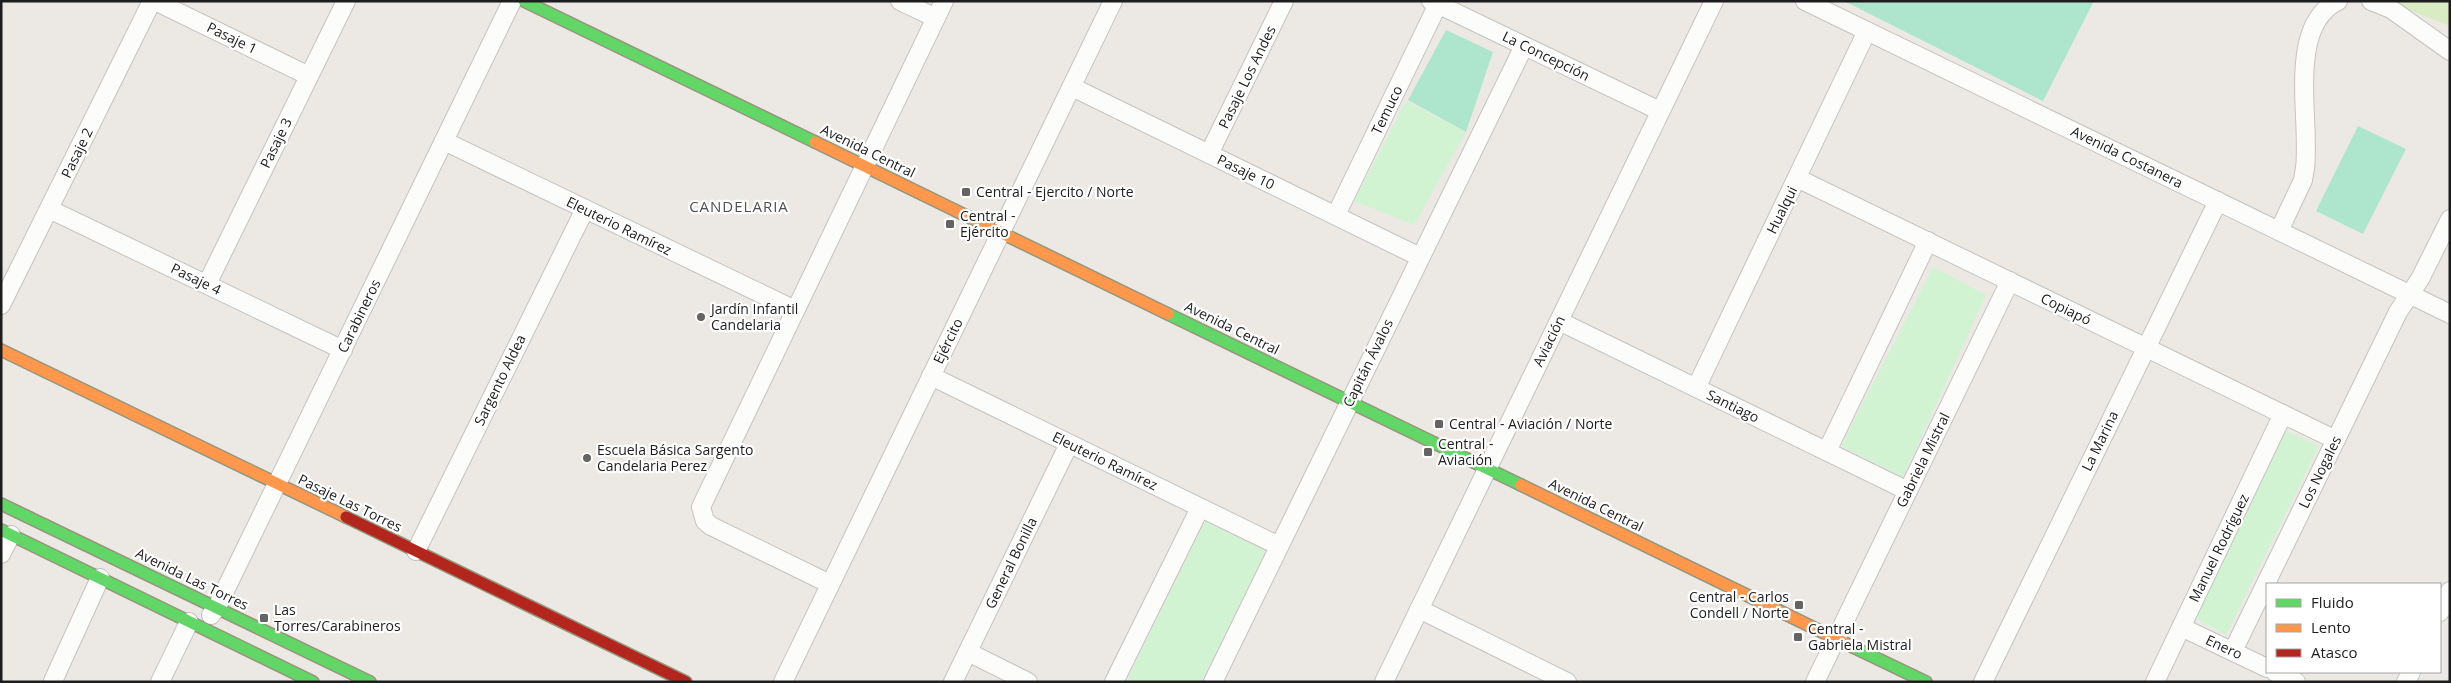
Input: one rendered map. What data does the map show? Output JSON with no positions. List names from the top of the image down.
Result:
{
  "streets": {
    "street": [
      "Pasaje 1",
      "La Concepción",
      "Pasaje Los Andes",
      "Temuco",
      "Pasaje 3",
      "Avenida Central",
      "Pasaje 2",
      "Avenida Costanera",
      "Pasaje 10",
      "Hualqui",
      "Eleuterio Ramírez",
      "Pasaje 4",
      "Copiapó",
      "Carabineros",
      "Ejército",
      "Aviación",
      "Capitán Ávalos",
      "Sargento Aldea",
      "Santiago",
      "La Marina",
      "Gabriela Mistral",
      "Los Nogales",
      "Pasaje Las Torres",
      "Manuel Rodríguez",
      "General Bonilla",
      "Avenida Las Torres",
      "Enero"
    ]
  },
  "crossings": [
    ["Pasaje 1", "Pasaje 3"],
    ["Pasaje 1", "Pasaje 2"],
    ["La Concepción", "Temuco"],
    ["La Concepción", "Aviación"],
    ["La Concepción", "Capitán Ávalos"],
    ["Pasaje Los Andes", "Pasaje 10"],
    ["Temuco", "Pasaje 10"],
    ["Pasaje 3", "Pasaje 4"],
    ["Avenida Central", "Ejército"],
    ["Avenida Central", "Aviación"],
    ["Avenida Central", "Capitán Ávalos"],
    ["Avenida Central", "Gabriela Mistral"],
    ["Pasaje 2", "Pasaje 4"],
    ["Avenida Costanera", "Hualqui"],
    ["Avenida Costanera", "La Marina"],
    ["Avenida Costanera", "Los Nogales"],
    ["Pasaje 10", "Ejército"],
    ["Pasaje 10", "Capitán Ávalos"],
    ["Hualqui", "Copiapó"],
    ["Hualqui", "Santiago"],
    ["Eleuterio Ramírez", "Carabineros"],
    ["Eleuterio Ramírez", "Ejército"],
    ["Eleuterio Ramírez", "Capitán Ávalos"],
    ["Eleuterio Ramírez", "Sargento Aldea"],
    ["Eleuterio Ramírez", "General Bonilla"],
    ["Pasaje 4", "Carabineros"],
    ["Copiapó", "La Marina"],
    ["Copiapó", "Gabriela Mistral"],
    ["Copiapó", "Los Nogales"],
    ["Copiapó", "Manuel Rodríguez"],
    ["Carabineros", "Pasaje Las Torres"],
    ["Carabineros", "Avenida Las Torres"],
    ["Aviación", "Santiago"],
    ["Sargento Aldea", "Pasaje Las Torres"],
    ["Santiago", "Gabriela Mistral"],
    ["Los Nogales", "Enero"],
    ["Manuel Rodríguez", "Enero"]
  ],
  "districts": ["CANDELARIA"],
  "places": {
    "transit": [
      "Central - Ejercito / Norte",
      "Central - Ejército",
      "Central - Aviación / Norte",
      "Central - Aviación",
      "Central - Carlos Condell / Norte",
      "Las Torres/Carabineros",
      "Central - Gabriela Mistral"
    ],
    "other": ["Jardín Infantil Candelaria", "Escuela Básica Sargento Candelaria Perez"]
  },
  "legend": ["Fluido", "Lento", "Atasco"]
}
